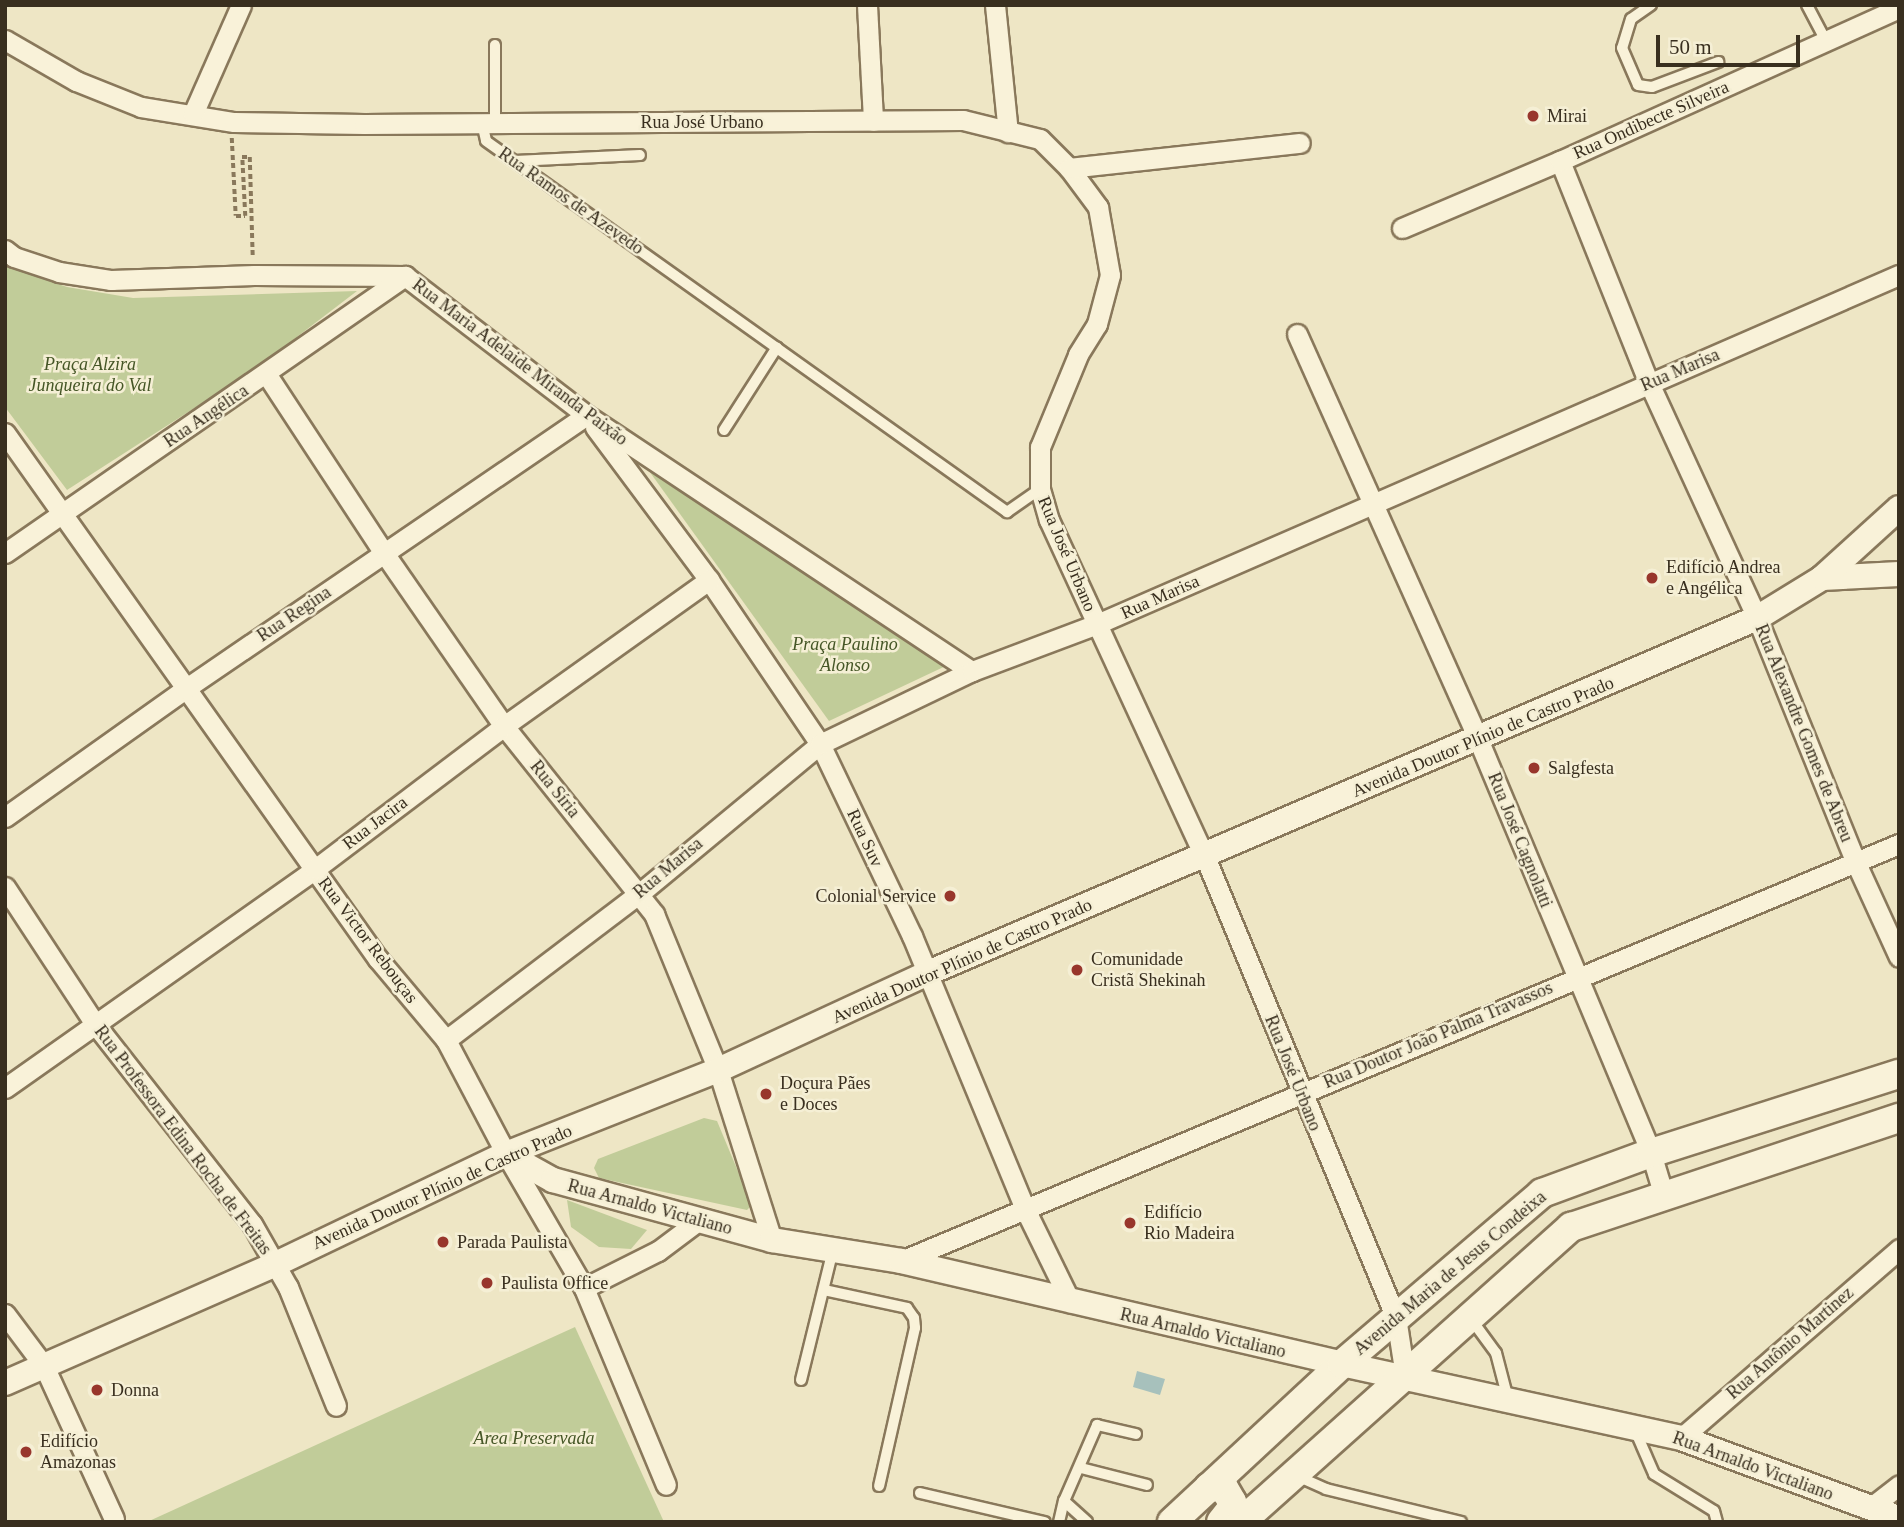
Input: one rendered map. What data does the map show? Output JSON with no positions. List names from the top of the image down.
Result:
{
  "streets": {
    "main road": ["Avenida Maria de Jesus Condeixa"],
    "street": [
      "Rua Ondibecte Silveira",
      "Rua José Urbano",
      "Rua Maria Adelaide Miranda Paixão",
      "Rua Marisa",
      "Rua Angélica",
      "Rua Regina",
      "Rua Alexandre Gomes de Abreu",
      "Avenida Doutor Plínio de Castro Prado",
      "Rua Síria",
      "Rua Jacira",
      "Rua Suv",
      "Rua José Cagnolatti",
      "Rua Victor Rebouças",
      "Rua Doutor João Palma Travassos",
      "Rua Professora Edina Rocha de Freitas",
      "Rua Arnaldo Victaliano",
      "Rua Antônio Martinez"
    ],
    "lane": ["Rua Ramos de Azevedo"]
  },
  "crossings": [
    ["Rua Ondibecte Silveira", "Rua Alexandre Gomes de Abreu"],
    ["Rua José Urbano", "Rua Ramos de Azevedo"],
    ["Rua José Urbano", "Rua Marisa"],
    ["Rua José Urbano", "Avenida Doutor Plínio de Castro Prado"],
    ["Rua José Urbano", "Rua Doutor João Palma Travassos"],
    ["Rua José Urbano", "Rua Arnaldo Victaliano"],
    ["Rua José Urbano", "Avenida Maria de Jesus Condeixa"],
    ["Rua Maria Adelaide Miranda Paixão", "Rua Marisa"],
    ["Rua Maria Adelaide Miranda Paixão", "Rua Angélica"],
    ["Rua Maria Adelaide Miranda Paixão", "Rua Regina"],
    ["Rua Maria Adelaide Miranda Paixão", "Rua Suv"],
    ["Rua Marisa", "Rua Alexandre Gomes de Abreu"],
    ["Rua Marisa", "Rua Síria"],
    ["Rua Marisa", "Rua Suv"],
    ["Rua Marisa", "Rua José Cagnolatti"],
    ["Rua Marisa", "Rua Victor Rebouças"],
    ["Rua Angélica", "Rua Síria"],
    ["Rua Angélica", "Rua Victor Rebouças"],
    ["Rua Regina", "Rua Síria"],
    ["Rua Regina", "Rua Suv"],
    ["Rua Regina", "Rua Victor Rebouças"],
    ["Rua Alexandre Gomes de Abreu", "Avenida Doutor Plínio de Castro Prado"],
    ["Rua Alexandre Gomes de Abreu", "Rua Doutor João Palma Travassos"],
    ["Avenida Doutor Plínio de Castro Prado", "Rua Síria"],
    ["Avenida Doutor Plínio de Castro Prado", "Rua Suv"],
    ["Avenida Doutor Plínio de Castro Prado", "Rua José Cagnolatti"],
    ["Avenida Doutor Plínio de Castro Prado", "Rua Victor Rebouças"],
    ["Avenida Doutor Plínio de Castro Prado", "Rua Professora Edina Rocha de Freitas"],
    ["Avenida Doutor Plínio de Castro Prado", "Rua Arnaldo Victaliano"],
    ["Rua Síria", "Rua Jacira"],
    ["Rua Síria", "Rua Arnaldo Victaliano"],
    ["Rua Jacira", "Rua Suv"],
    ["Rua Jacira", "Rua Victor Rebouças"],
    ["Rua Jacira", "Rua Professora Edina Rocha de Freitas"],
    ["Rua Suv", "Rua Doutor João Palma Travassos"],
    ["Rua Suv", "Rua Arnaldo Victaliano"],
    ["Rua José Cagnolatti", "Rua Doutor João Palma Travassos"],
    ["Rua José Cagnolatti", "Avenida Maria de Jesus Condeixa"],
    ["Rua Victor Rebouças", "Rua Arnaldo Victaliano"],
    ["Rua Doutor João Palma Travassos", "Rua Arnaldo Victaliano"],
    ["Rua Arnaldo Victaliano", "Avenida Maria de Jesus Condeixa"],
    ["Rua Arnaldo Victaliano", "Rua Antônio Martinez"]
  ],
  "parks": ["Praça Alzira Junqueira do Val", "Praça Paulino Alonso", "Area Preservada"],
  "places": [
    "Mirai",
    "Edifício Andrea e Angélica",
    "Salgfesta",
    "Colonial Service",
    "Comunidade Cristã Shekinah",
    "Doçura Pães e Doces",
    "Edifício Rio Madeira",
    "Parada Paulista",
    "Paulista Office",
    "Donna",
    "Edifício Amazonas"
  ],
  "scale_bar": "50 m"
}
